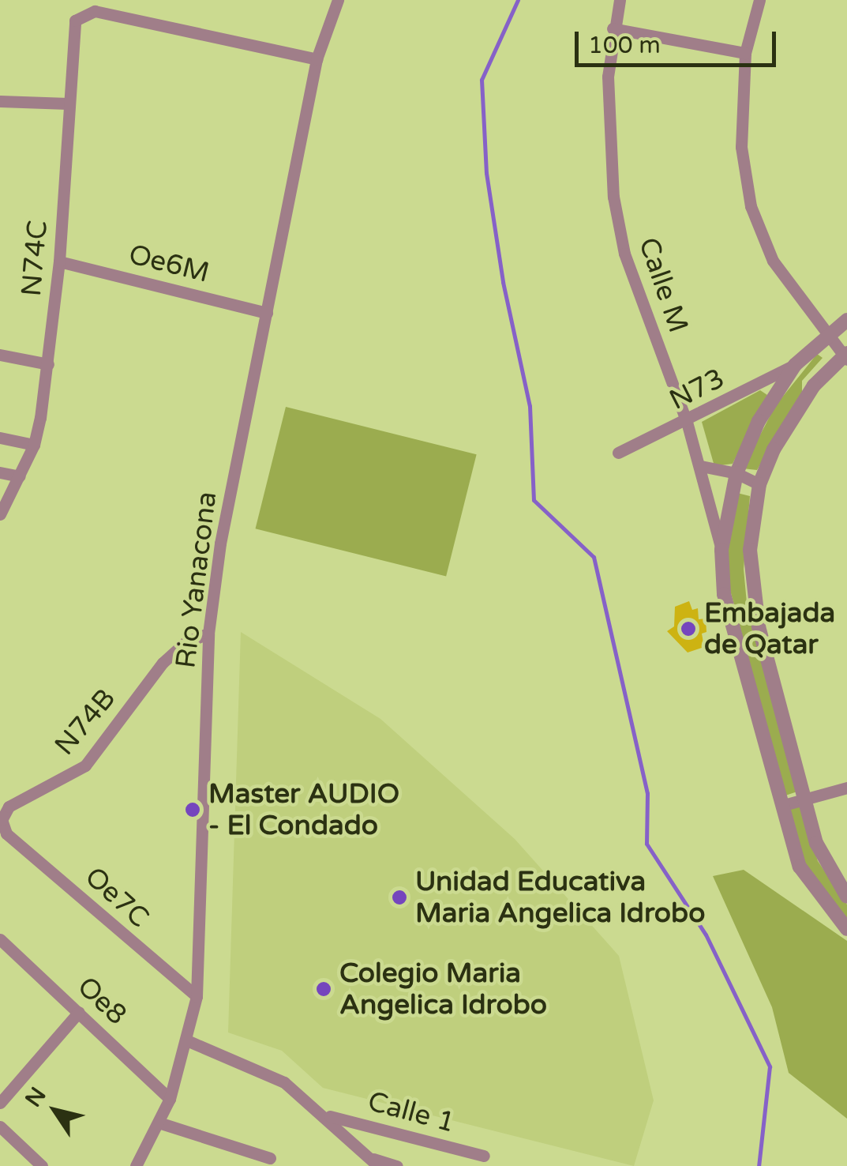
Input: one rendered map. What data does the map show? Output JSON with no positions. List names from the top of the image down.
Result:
{
  "streets": {
    "street": [
      "N74C",
      "Oe6M",
      "Calle M",
      "N73",
      "Rio Yanacona",
      "N74B",
      "Oe7C",
      "Oe8",
      "Calle 1"
    ]
  },
  "crossings": [
    ["N74C", "Oe6M"],
    ["N74C", "Rio Yanacona"],
    ["Oe6M", "Rio Yanacona"],
    ["Calle M", "N73"],
    ["Rio Yanacona", "N74B"],
    ["Rio Yanacona", "Oe7C"],
    ["Rio Yanacona", "Oe8"],
    ["N74B", "Oe7C"]
  ],
  "places": [
    "Embajada de Qatar",
    "Master AUDIO - El Condado",
    "Unidad Educativa Maria Angelica Idrobo",
    "Colegio Maria Angelica Idrobo"
  ],
  "scale_bar": "100 m",
  "north": "top left"
}
